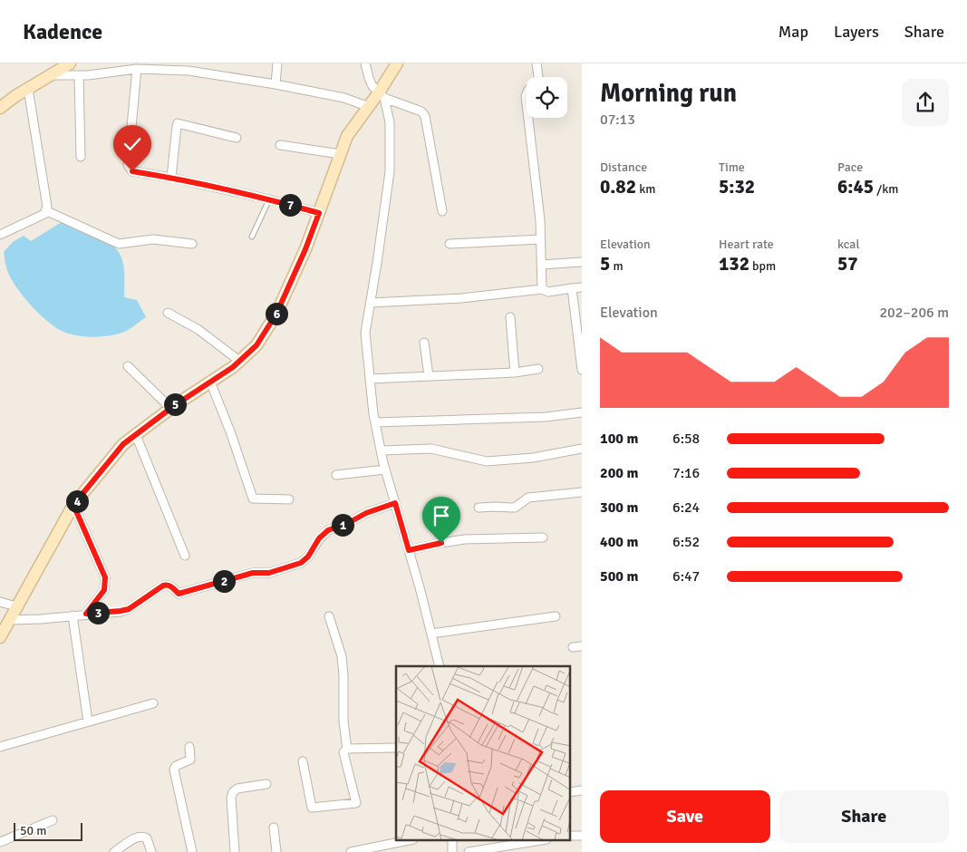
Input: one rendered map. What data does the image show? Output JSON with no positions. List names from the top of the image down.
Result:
{
  "scale_bar": "50 m",
  "page": {
    "header": "Kadence",
    "nav": ["Map", "Layers", "Share"],
    "heading": ["Morning run", "07:13"],
    "stats": [
      ["Distance", "0.82 km"],
      ["Time", "5:32"],
      ["Pace", "6:45 /km"],
      ["Elevation", "5 m"],
      ["Heart rate", "132 bpm"],
      ["kcal", "57"]
    ],
    "pins": [
      "7",
      "6",
      "5",
      "4",
      "1",
      "2",
      "3"
    ],
    "chart": ["Elevation", "202–206 m"],
    "list": [
      {
        "name": "100 m",
        "note": "6:58"
      },
      {
        "name": "200 m",
        "note": "7:16"
      },
      {
        "name": "300 m",
        "note": "6:24"
      },
      {
        "name": "400 m",
        "note": "6:52"
      },
      {
        "name": "500 m",
        "note": "6:47"
      }
    ],
    "buttons": ["Save", "Share"],
    "scale": "50 m"
  }
}
